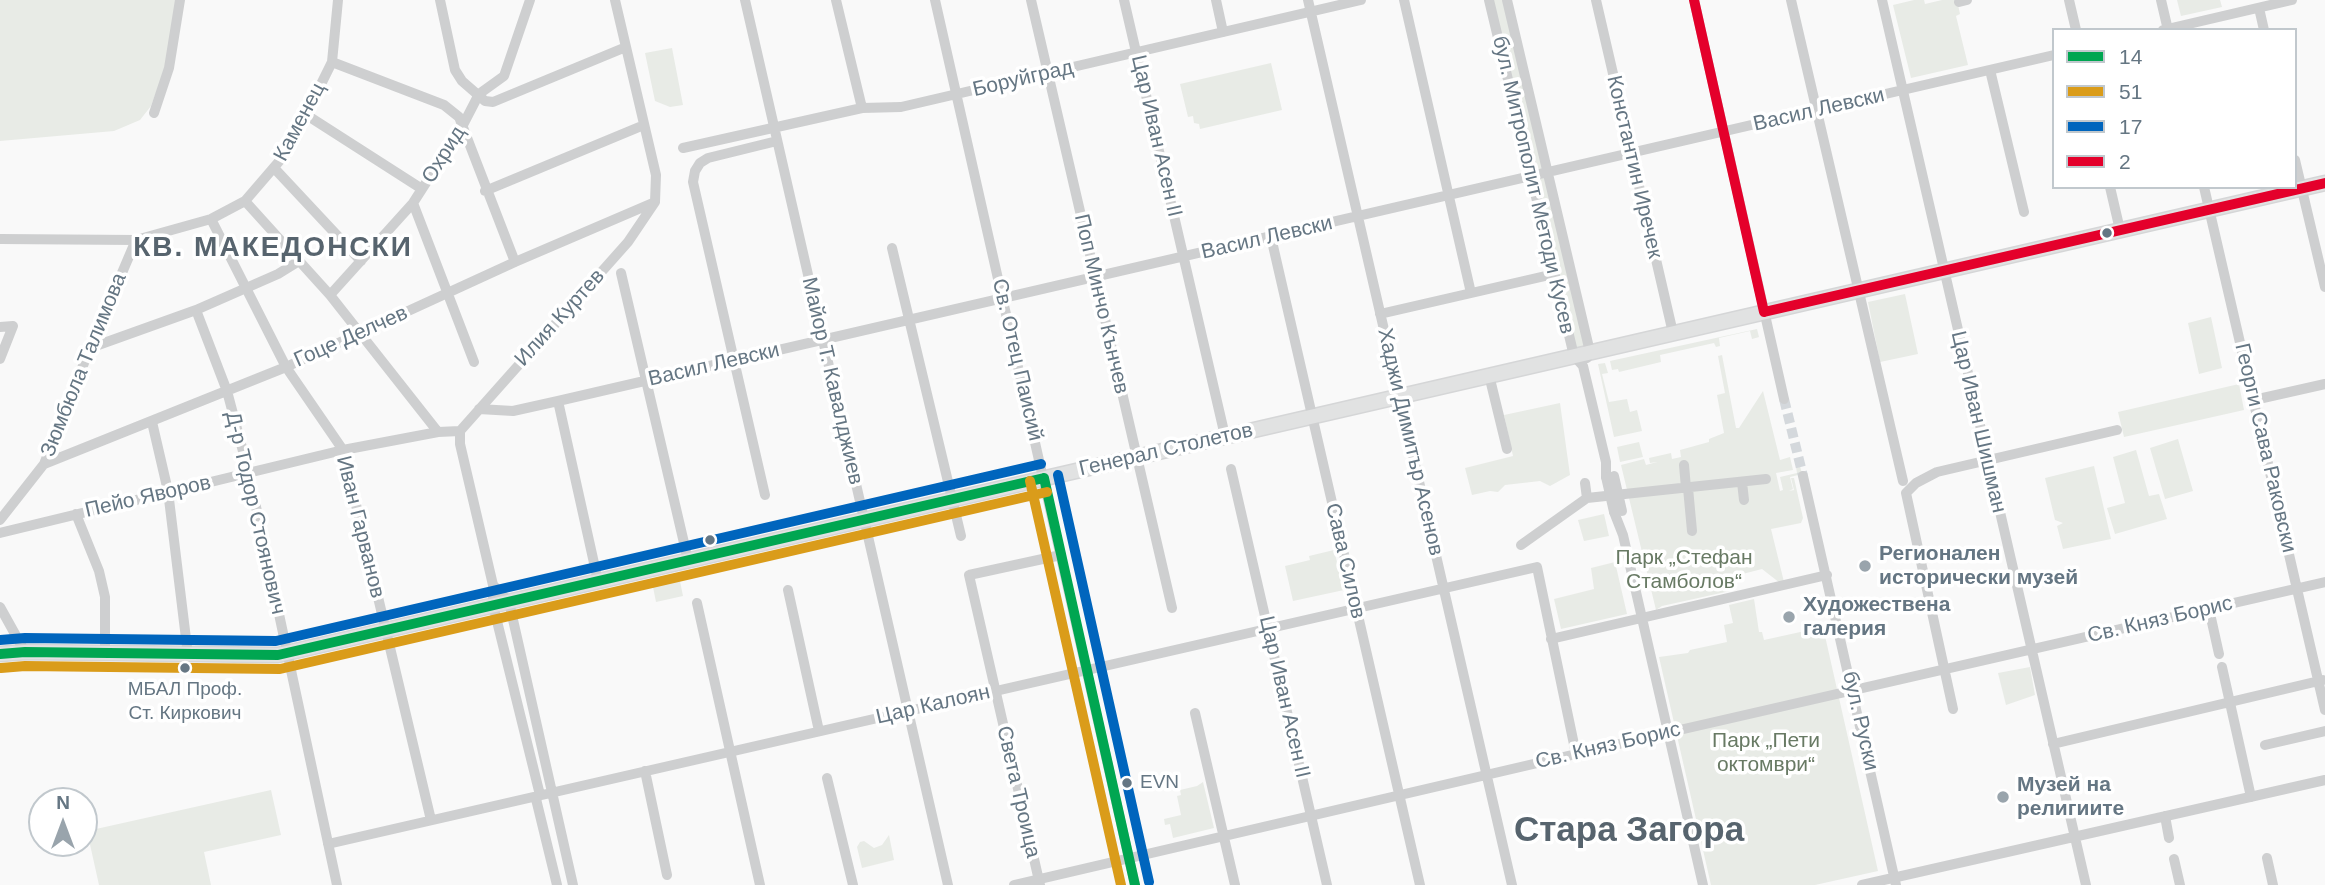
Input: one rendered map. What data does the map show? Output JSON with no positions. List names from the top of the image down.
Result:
{
  "streets": {
    "main road": ["Генерал Столетов"],
    "street": [
      "Боруйград",
      "Васил Левски",
      "Каменец",
      "Цар Иван Асен II",
      "Охрид",
      "Константин Иречек",
      "бул. Митрополит Методи Кусев",
      "Поп Минчо Кънчев",
      "Илия Куртев",
      "Гоце Делчев",
      "Св. Отец Паисий",
      "Зюмбюла Талимова",
      "Майор Т. Кавалджиев",
      "Цар Иван Шишман",
      "Хаджи Димитър Асенов",
      "Георги Сава Раковски",
      "Пейо Яворов",
      "Д-р Тодор Стоянович",
      "Иван Гарванов",
      "Сава Силов",
      "Св. Княз Борис",
      "Цар Калоян",
      "бул. Руски",
      "Света Троица"
    ]
  },
  "crossings": [
    ["Боруйград", "Цар Иван Асен II"],
    ["Боруйград", "Поп Минчо Кънчев"],
    ["Боруйград", "Св. Отец Паисий"],
    ["Боруйград", "Майор Т. Кавалджиев"],
    ["Боруйград", "Хаджи Димитър Асенов"],
    ["Васил Левски", "Цар Иван Асен II"],
    ["Васил Левски", "Константин Иречек"],
    ["Васил Левски", "бул. Митрополит Методи Кусев"],
    ["Васил Левски", "Поп Минчо Кънчев"],
    ["Васил Левски", "Илия Куртев"],
    ["Васил Левски", "Св. Отец Паисий"],
    ["Васил Левски", "Майор Т. Кавалджиев"],
    ["Васил Левски", "Цар Иван Шишман"],
    ["Васил Левски", "Хаджи Димитър Асенов"],
    ["Васил Левски", "Сава Силов"],
    ["Каменец", "Зюмбюла Талимова"],
    ["Каменец", "Иван Гарванов"],
    ["Цар Иван Асен II", "Генерал Столетов"],
    ["Цар Иван Асен II", "Св. Княз Борис"],
    ["Цар Иван Асен II", "Цар Калоян"],
    ["Константин Иречек", "Генерал Столетов"],
    ["бул. Митрополит Методи Кусев", "Генерал Столетов"],
    ["бул. Митрополит Методи Кусев", "Св. Княз Борис"],
    ["Поп Минчо Кънчев", "Генерал Столетов"],
    ["Илия Куртев", "Гоце Делчев"],
    ["Илия Куртев", "Пейо Яворов"],
    ["Гоце Делчев", "Зюмбюла Талимова"],
    ["Гоце Делчев", "Д-р Тодор Стоянович"],
    ["Гоце Делчев", "Иван Гарванов"],
    ["Св. Отец Паисий", "Генерал Столетов"],
    ["Св. Отец Паисий", "Св. Княз Борис"],
    ["Св. Отец Паисий", "Цар Калоян"],
    ["Св. Отец Паисий", "Света Троица"],
    ["Майор Т. Кавалджиев", "Генерал Столетов"],
    ["Майор Т. Кавалджиев", "Цар Калоян"],
    ["Цар Иван Шишман", "Генерал Столетов"],
    ["Цар Иван Шишман", "Св. Княз Борис"],
    ["Хаджи Димитър Асенов", "Генерал Столетов"],
    ["Хаджи Димитър Асенов", "Св. Княз Борис"],
    ["Хаджи Димитър Асенов", "Цар Калоян"],
    ["Георги Сава Раковски", "Генерал Столетов"],
    ["Георги Сава Раковски", "Св. Княз Борис"],
    ["Генерал Столетов", "Д-р Тодор Стоянович"],
    ["Генерал Столетов", "Иван Гарванов"],
    ["Генерал Столетов", "Сава Силов"],
    ["Пейо Яворов", "Д-р Тодор Стоянович"],
    ["Пейо Яворов", "Иван Гарванов"],
    ["Д-р Тодор Стоянович", "Цар Калоян"],
    ["Иван Гарванов", "Цар Калоян"],
    ["Сава Силов", "Св. Княз Борис"],
    ["Сава Силов", "Цар Калоян"],
    ["Св. Княз Борис", "бул. Руски"],
    ["Св. Княз Борис", "Света Троица"],
    ["Цар Калоян", "Света Троица"]
  ],
  "districts": ["КВ. МАКЕДОНСКИ", "Стара Загора"],
  "parks": ["Парк „Стефан Стамболов“", "Парк „Пети октомври“"],
  "places": [
    "Регионален исторически музей",
    "Художествена галерия",
    "МБАЛ Проф. Ст. Киркович",
    "EVN",
    "Музей на религиите"
  ],
  "lines": [
    "transit line 2",
    "transit line 17",
    "transit line 14",
    "transit line 51"
  ],
  "legend": [
    "14",
    "51",
    "17",
    "2"
  ],
  "north": "top"
}
